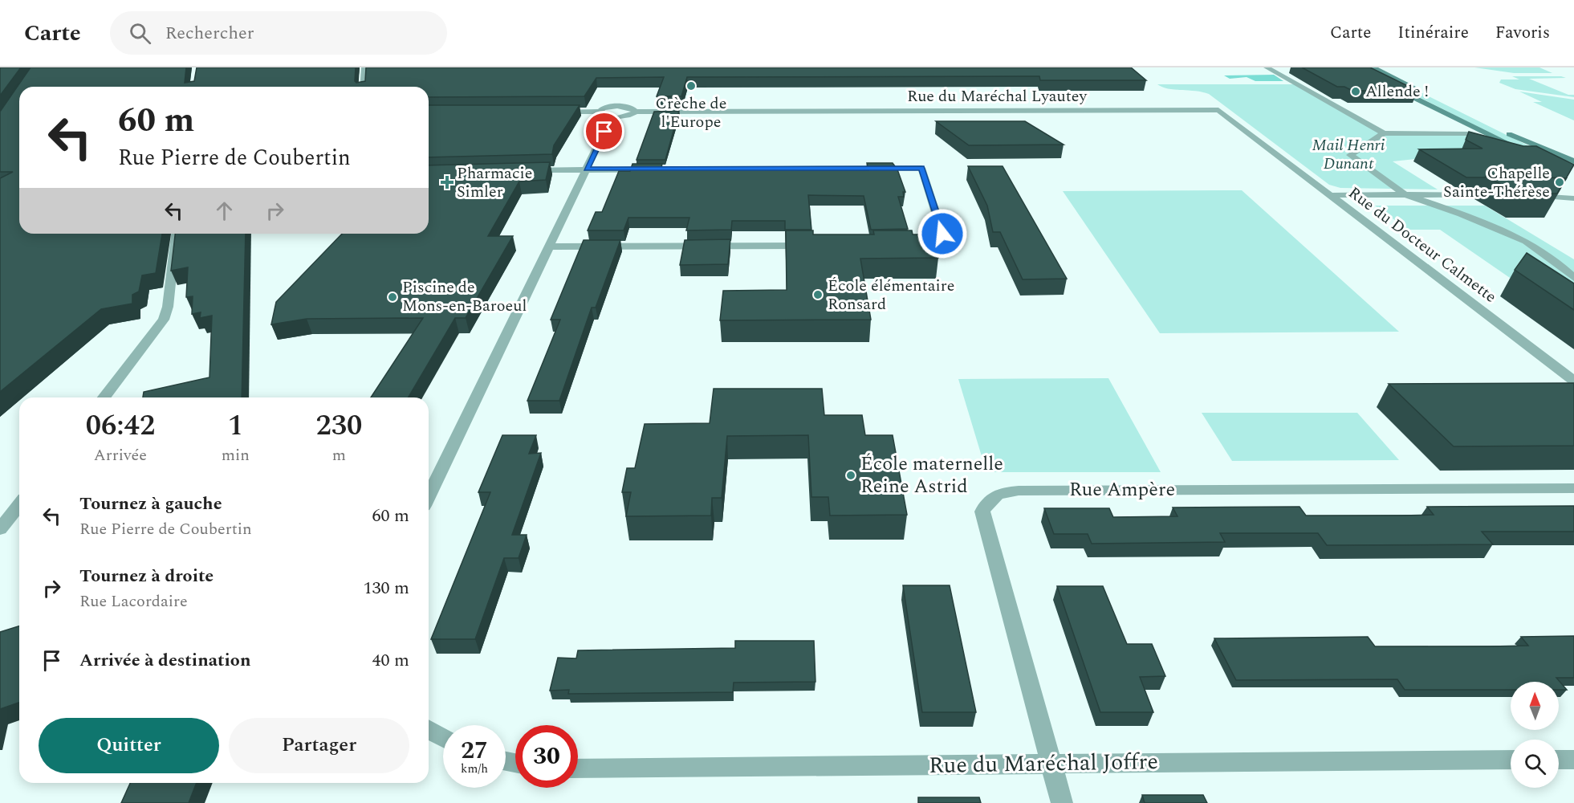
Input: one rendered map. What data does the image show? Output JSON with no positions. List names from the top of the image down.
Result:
{
  "streets": {
    "street": [
      "Rue du Maréchal Lyautey",
      "Rue du Docteur Calmette",
      "Rue Ampère",
      "Rue du Maréchal Joffre"
    ]
  },
  "crossings": [
    ["Rue du Maréchal Lyautey", "Rue du Docteur Calmette"],
    ["Rue Ampère", "Rue du Maréchal Joffre"]
  ],
  "parks": ["Mail Henri Dunant"],
  "places": {
    "other": [
      "Crèche de l'Europe",
      "Allende !",
      "Chapelle Sainte-Thérèse",
      "École élémentaire Ronsard",
      "Piscine de Mons-en-Baroeul",
      "École maternelle Reine Astrid"
    ],
    "health": ["Pharmacie Simler"]
  },
  "north": "top",
  "page": {
    "header": "Carte",
    "search": "Rechercher",
    "nav": ["Carte", "Itinéraire", "Favoris"],
    "turn": ["60 m", "Rue Pierre de Coubertin"],
    "eta": [
      "06:42",
      "Arrivée",
      "1",
      "min",
      "230",
      "m"
    ],
    "list": [
      {
        "name": "Tournez à gauche",
        "note": "Rue Pierre de Coubertin",
        "value": "60 m"
      },
      {
        "name": "Tournez à droite",
        "note": "Rue Lacordaire",
        "value": "130 m"
      },
      {
        "name": "Arrivée à destination",
        "value": "40 m"
      }
    ],
    "buttons": ["Quitter", "Partager"],
    "speed": "27 km/h",
    "limit": "30"
  }
}
